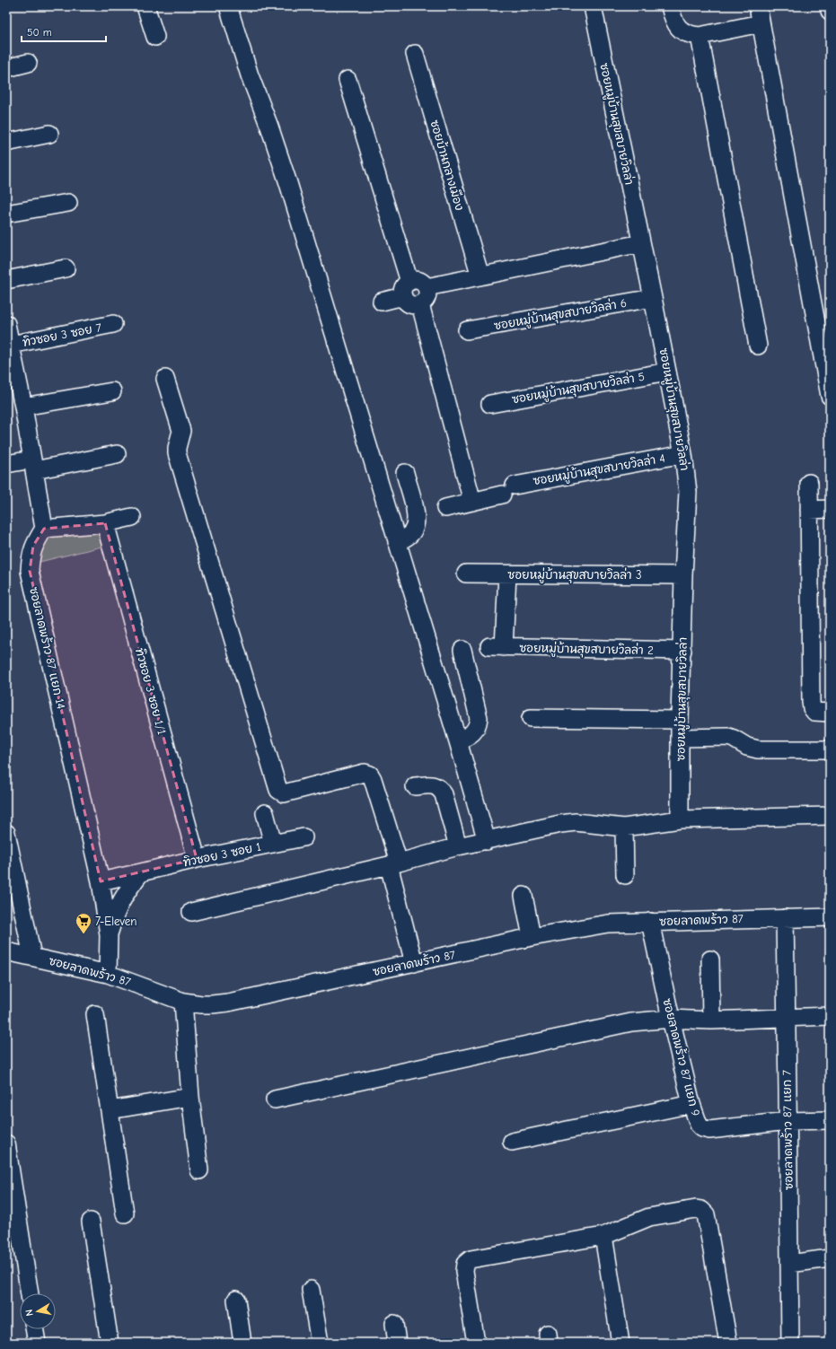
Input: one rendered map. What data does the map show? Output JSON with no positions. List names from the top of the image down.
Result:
{
  "streets": {
    "street": [
      "ซอยหมู่บ้านสุขสบายวิลล่า",
      "ซอยบ้านกลางเมือง",
      "ซอยหมู่บ้านสุขสบายวิลล่า 6",
      "ทิวซอย 3 ซอย 7",
      "ซอยหมู่บ้านสุขสบายวิลล่า 5",
      "ซอยหมู่บ้านสุขสบายวิลล่า 4",
      "ซอยหมู่บ้านสุขสบายวิลล่า 3",
      "ซอยลาดพร้าว 87 แยก 14",
      "ซอยหมู่บ้านสุขสบายวิลล่า 2",
      "ทิวซอย 3 ซอย 1/1",
      "ทิวซอย 3 ซอย 1",
      "ซอยลาดพร้าว 87",
      "ซอยลาดพร้าว 87 แยก 9",
      "ซอยลาดพร้าว 87 แยก 7"
    ]
  },
  "crossings": [
    ["ซอยหมู่บ้านสุขสบายวิลล่า", "ซอยหมู่บ้านสุขสบายวิลล่า 6"],
    ["ซอยหมู่บ้านสุขสบายวิลล่า", "ซอยหมู่บ้านสุขสบายวิลล่า 5"],
    ["ซอยหมู่บ้านสุขสบายวิลล่า", "ซอยหมู่บ้านสุขสบายวิลล่า 4"],
    ["ซอยหมู่บ้านสุขสบายวิลล่า", "ซอยหมู่บ้านสุขสบายวิลล่า 3"],
    ["ซอยหมู่บ้านสุขสบายวิลล่า", "ซอยหมู่บ้านสุขสบายวิลล่า 2"],
    ["ซอยหมู่บ้านสุขสบายวิลล่า 3", "ซอยหมู่บ้านสุขสบายวิลล่า 2"],
    ["ซอยลาดพร้าว 87 แยก 14", "ทิวซอย 3 ซอย 1"],
    ["ซอยลาดพร้าว 87 แยก 14", "ซอยลาดพร้าว 87"],
    ["ทิวซอย 3 ซอย 1/1", "ทิวซอย 3 ซอย 1"],
    ["ซอยลาดพร้าว 87", "ซอยลาดพร้าว 87 แยก 9"],
    ["ซอยลาดพร้าว 87", "ซอยลาดพร้าว 87 แยก 7"],
    ["ซอยลาดพร้าว 87 แยก 9", "ซอยลาดพร้าว 87 แยก 7"]
  ],
  "places": {
    "supermarket": ["7-Eleven"]
  },
  "scale_bar": "50 m",
  "north": "left"
}
